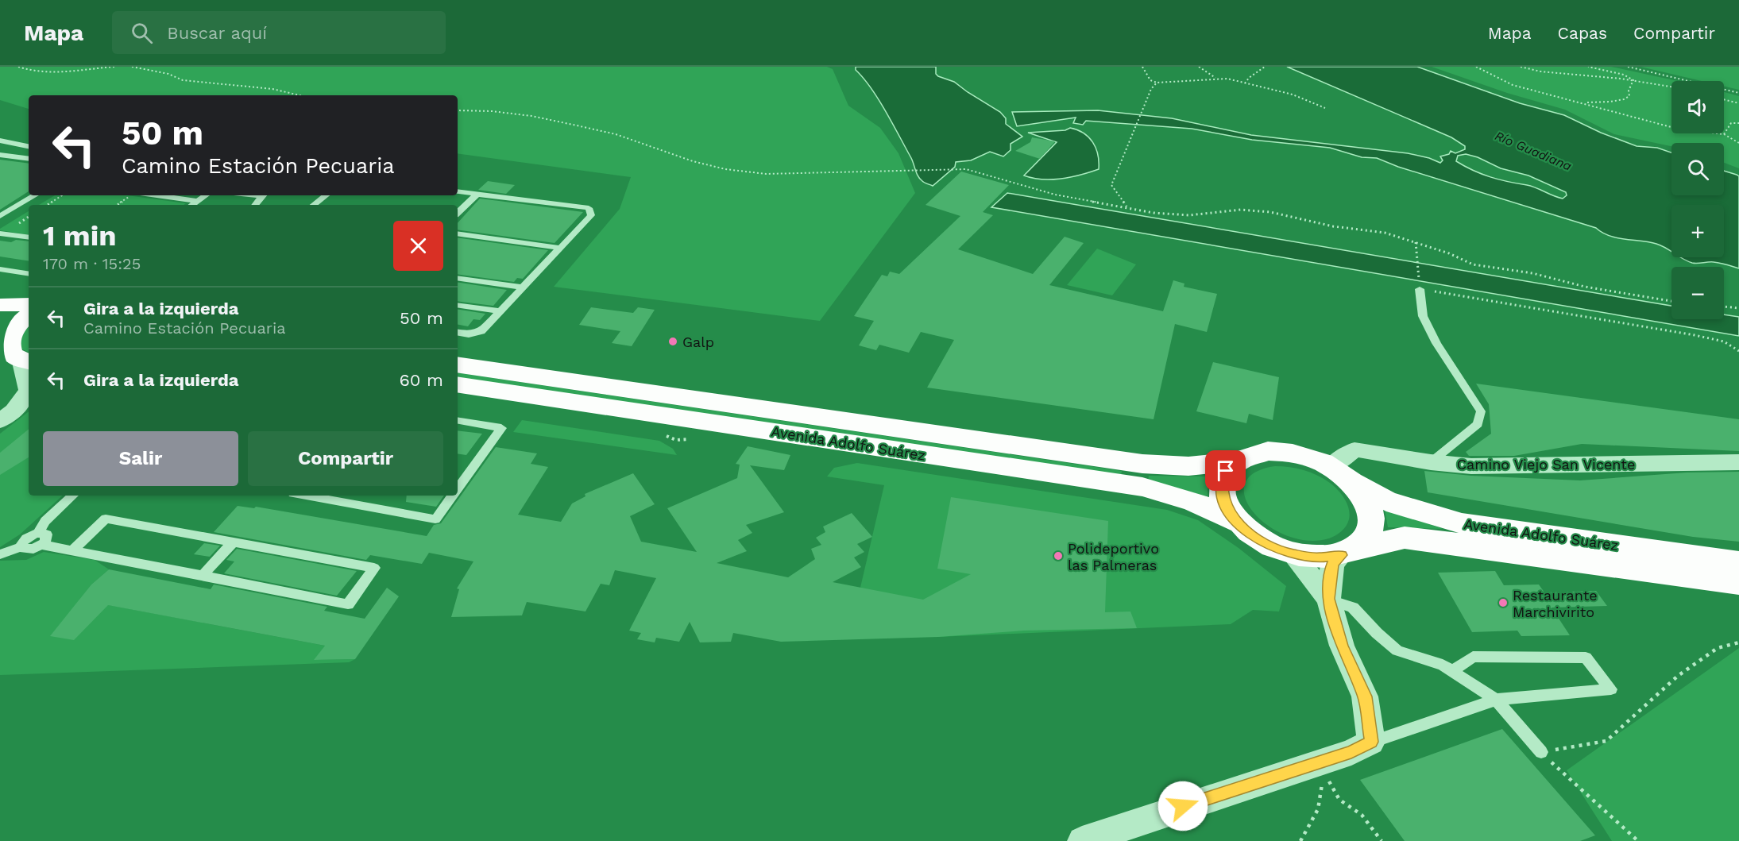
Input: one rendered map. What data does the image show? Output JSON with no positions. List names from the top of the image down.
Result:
{
  "streets": {
    "highway": ["Avenida Adolfo Suárez"],
    "street": ["Camino Viejo San Vicente"]
  },
  "crossings": [
    ["Avenida Adolfo Suárez", "Camino Viejo San Vicente"]
  ],
  "water": ["Río Guadiana"],
  "places": ["Galp", "Polideportivo las Palmeras", "Restaurante Marchivirito"],
  "page": {
    "header": "Mapa",
    "search": "Buscar aquí",
    "nav": ["Mapa", "Capas", "Compartir"],
    "map_buttons": ["+", "−"],
    "turn": ["50 m", "Camino Estación Pecuaria"],
    "heading": ["1 min", "170 m · 15:25"],
    "list": [
      {
        "name": "Gira a la izquierda",
        "note": "Camino Estación Pecuaria",
        "value": "50 m"
      },
      {
        "name": "Gira a la izquierda",
        "value": "60 m"
      }
    ],
    "buttons": ["Salir", "Compartir"]
  }
}
